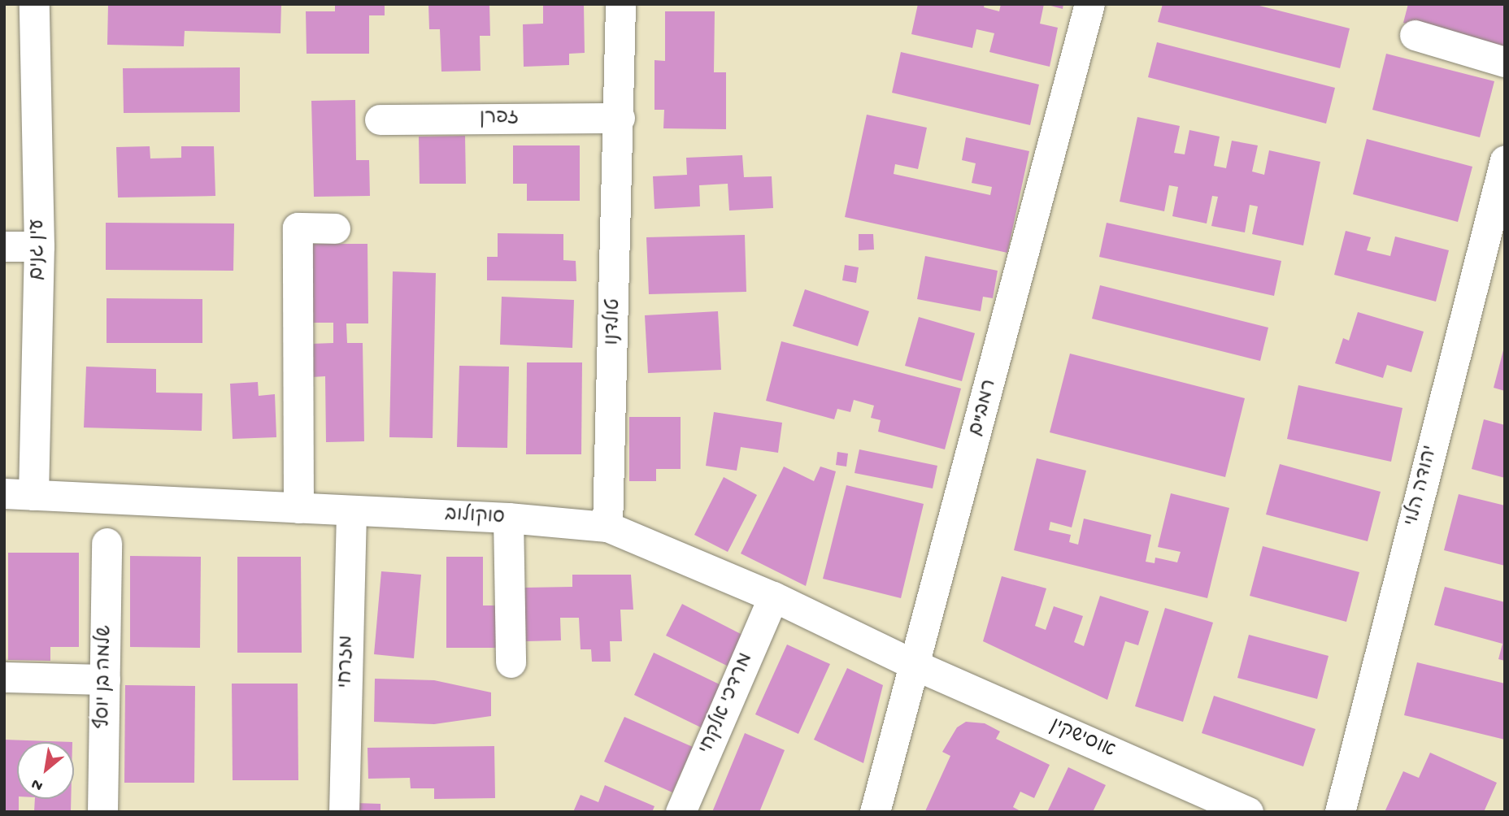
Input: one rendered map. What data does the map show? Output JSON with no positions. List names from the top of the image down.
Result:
{
  "streets": {
    "street": [
      "זפרן",
      "עין גנים",
      "טולדנו",
      "רמב\"ם",
      "יהודה הלוי",
      "סוקולוב",
      "מזרחי",
      "שלמה בן יוסף",
      "מרדכי אלקחי",
      "אוסישקין"
    ]
  },
  "crossings": [
    ["זפרן", "טולדנו"],
    ["עין גנים", "סוקולוב"],
    ["טולדנו", "סוקולוב"],
    ["רמב\"ם", "סוקולוב"],
    ["רמב\"ם", "אוסישקין"],
    ["סוקולוב", "מזרחי"],
    ["סוקולוב", "מרדכי אלקחי"],
    ["סוקולוב", "אוסישקין"]
  ],
  "north": "bottom left"
}
